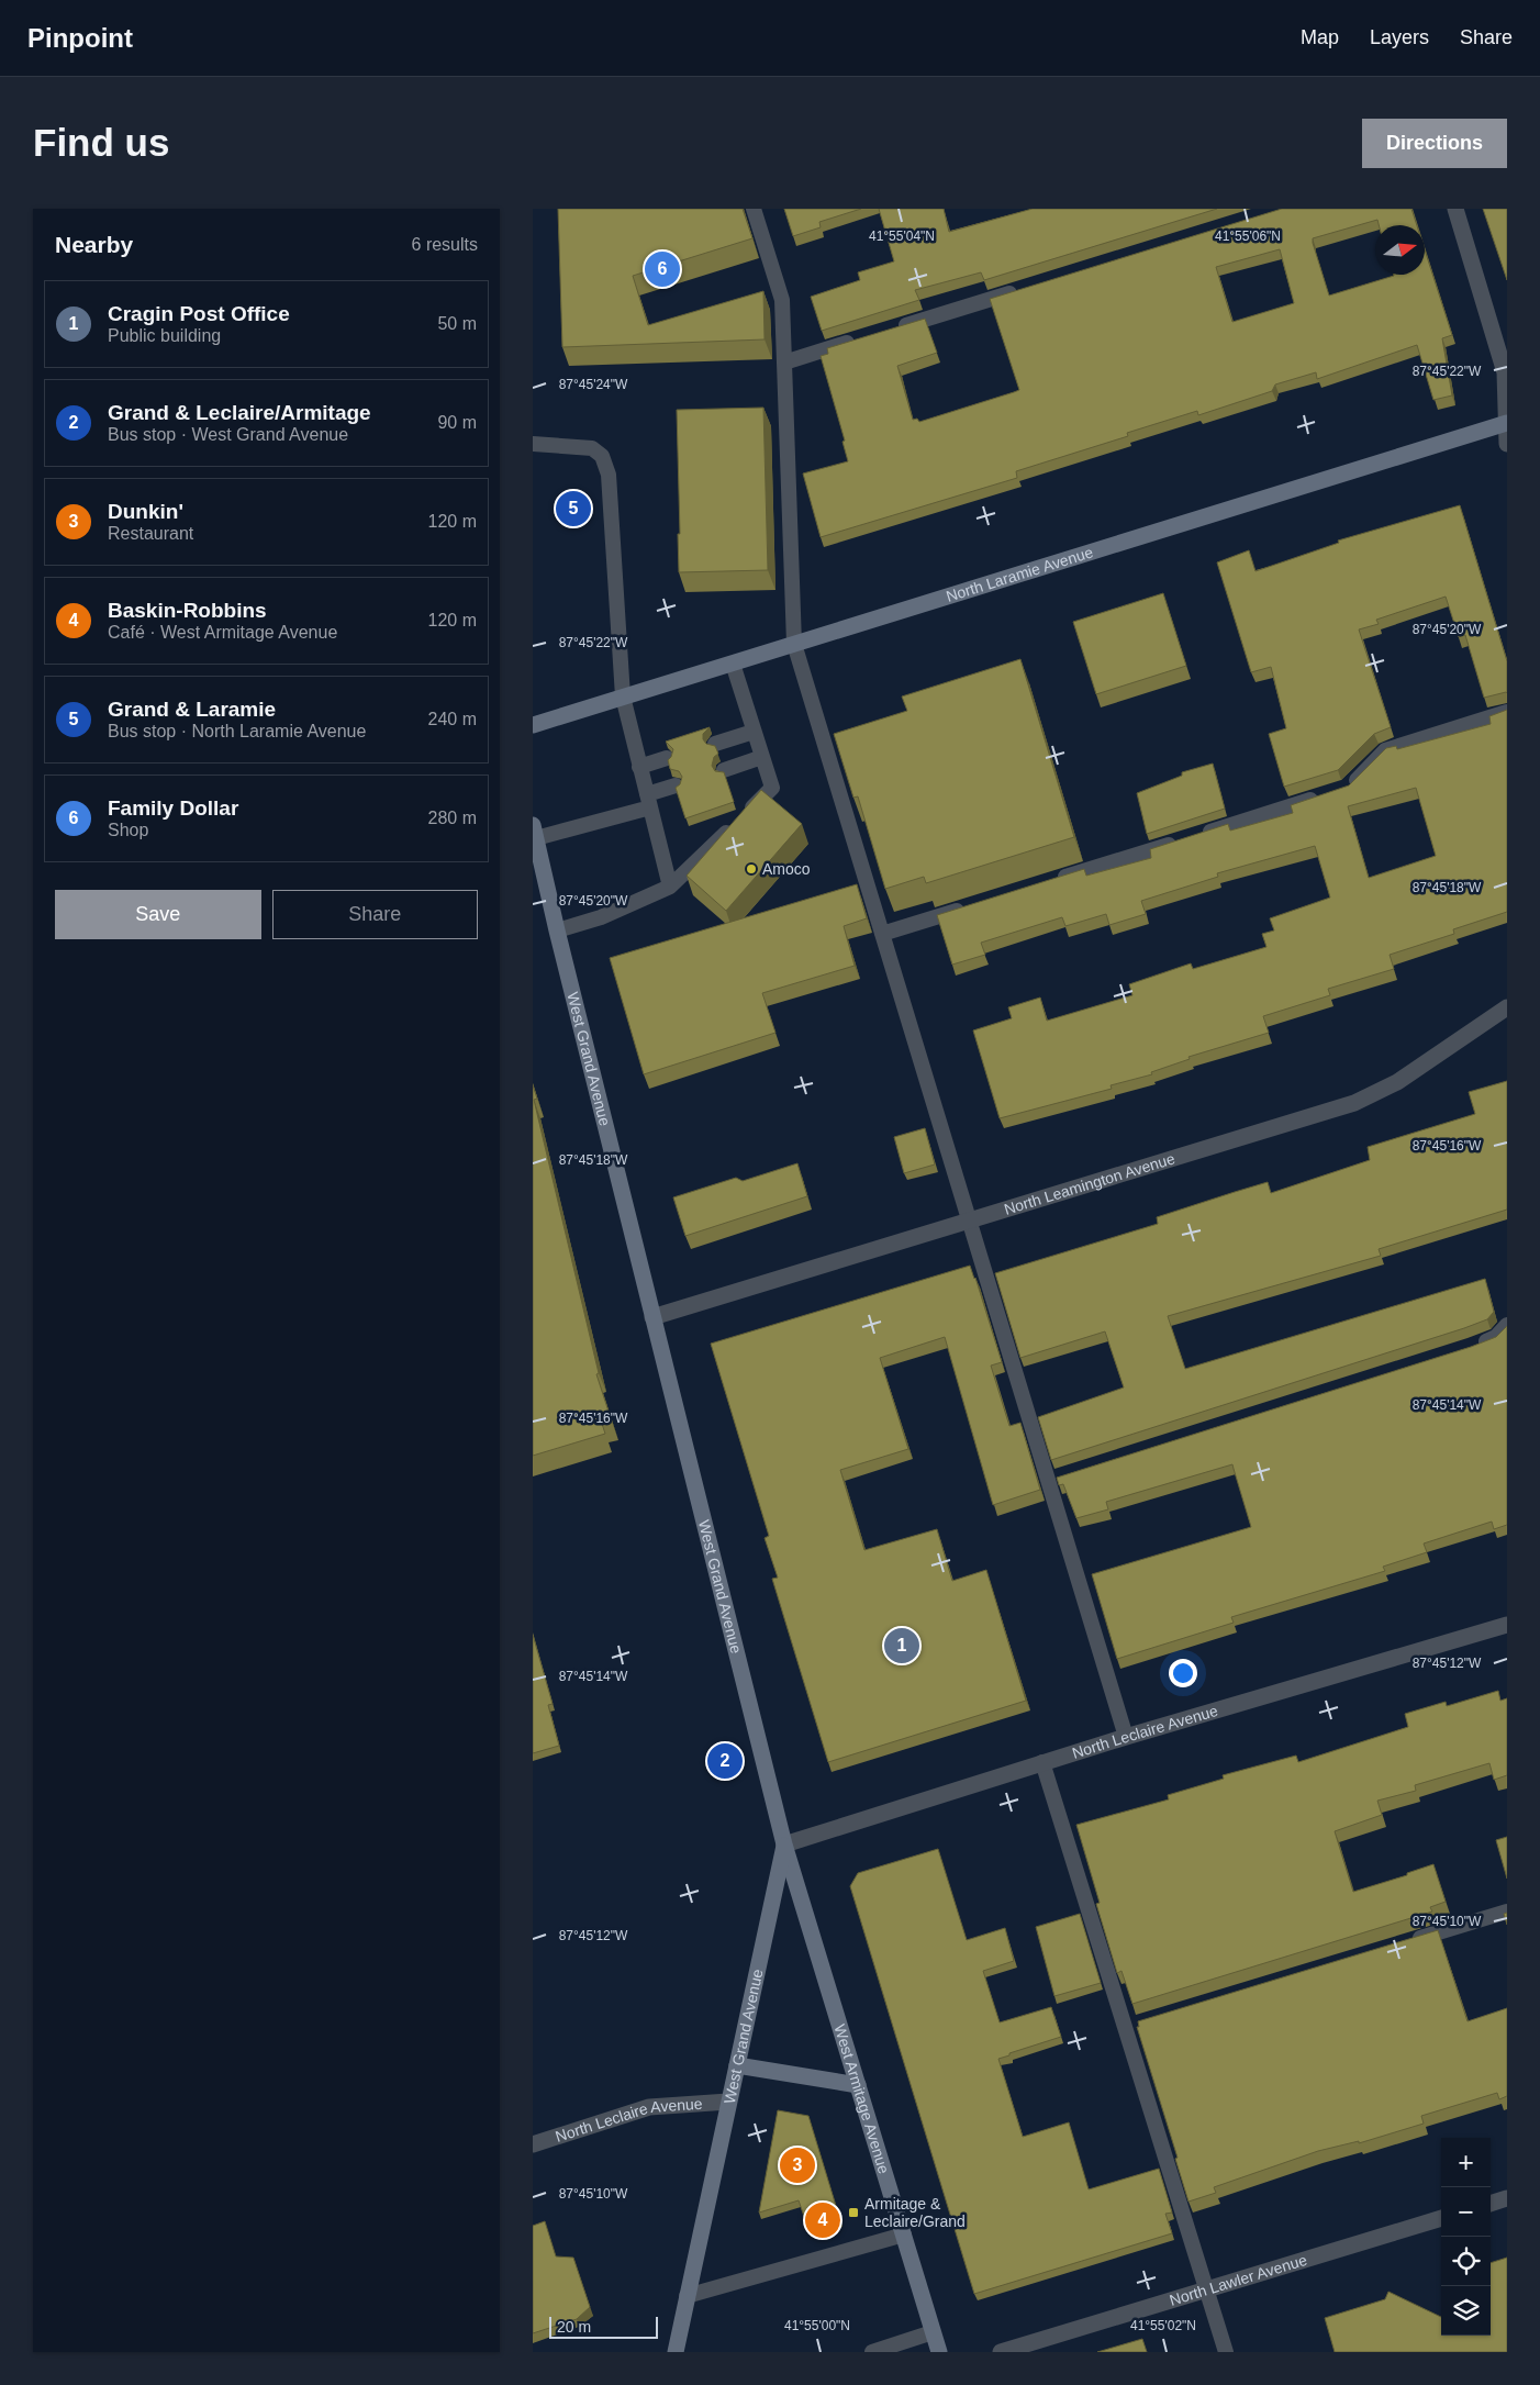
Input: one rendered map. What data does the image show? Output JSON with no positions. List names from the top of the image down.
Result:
{
  "streets": {
    "main road": ["North Laramie Avenue", "West Grand Avenue", "West Armitage Avenue"],
    "street": ["North Leamington Avenue", "North Leclaire Avenue", "North Lawler Avenue"]
  },
  "crossings": [
    ["West Grand Avenue", "North Leamington Avenue"],
    ["West Grand Avenue", "North Leclaire Avenue"],
    ["West Grand Avenue", "West Armitage Avenue"],
    ["North Leclaire Avenue", "West Armitage Avenue"]
  ],
  "places": {
    "other": ["Amoco"],
    "transit": ["Armitage & Leclaire/Grand"]
  },
  "scale_bar": "20 m",
  "north": "right",
  "page": {
    "header": "Pinpoint",
    "nav": ["Map", "Layers", "Share"],
    "buttons": [
      "Directions",
      ["Save", "Share"]
    ],
    "title": "Find us",
    "heading": ["Nearby", "6 results"],
    "pins": [
      "6",
      "5",
      "1",
      "2",
      "3",
      "4"
    ],
    "list": [
      {
        "mark": "1",
        "name": "Cragin Post Office",
        "note": "Public building",
        "value": "50 m"
      },
      {
        "mark": "2",
        "name": "Grand & Leclaire/Armitage",
        "note": "Bus stop · West Grand Avenue",
        "value": "90 m"
      },
      {
        "mark": "3",
        "name": "Dunkin'",
        "note": "Restaurant",
        "value": "120 m"
      },
      {
        "mark": "4",
        "name": "Baskin-Robbins",
        "note": "Café · West Armitage Avenue",
        "value": "120 m"
      },
      {
        "mark": "5",
        "name": "Grand & Laramie",
        "note": "Bus stop · North Laramie Avenue",
        "value": "240 m"
      },
      {
        "mark": "6",
        "name": "Family Dollar",
        "note": "Shop",
        "value": "280 m"
      }
    ],
    "map_buttons": ["+", "−"],
    "scale": "20 m"
  },
  "coordinates": [
    "41°55'04\"N",
    "41°55'06\"N",
    "87°45'22\"W",
    "87°45'24\"W",
    "87°45'20\"W",
    "87°45'18\"W",
    "87°45'16\"W",
    "87°45'14\"W",
    "87°45'12\"W",
    "87°45'10\"W",
    "41°55'00\"N",
    "41°55'02\"N"
  ]
}
